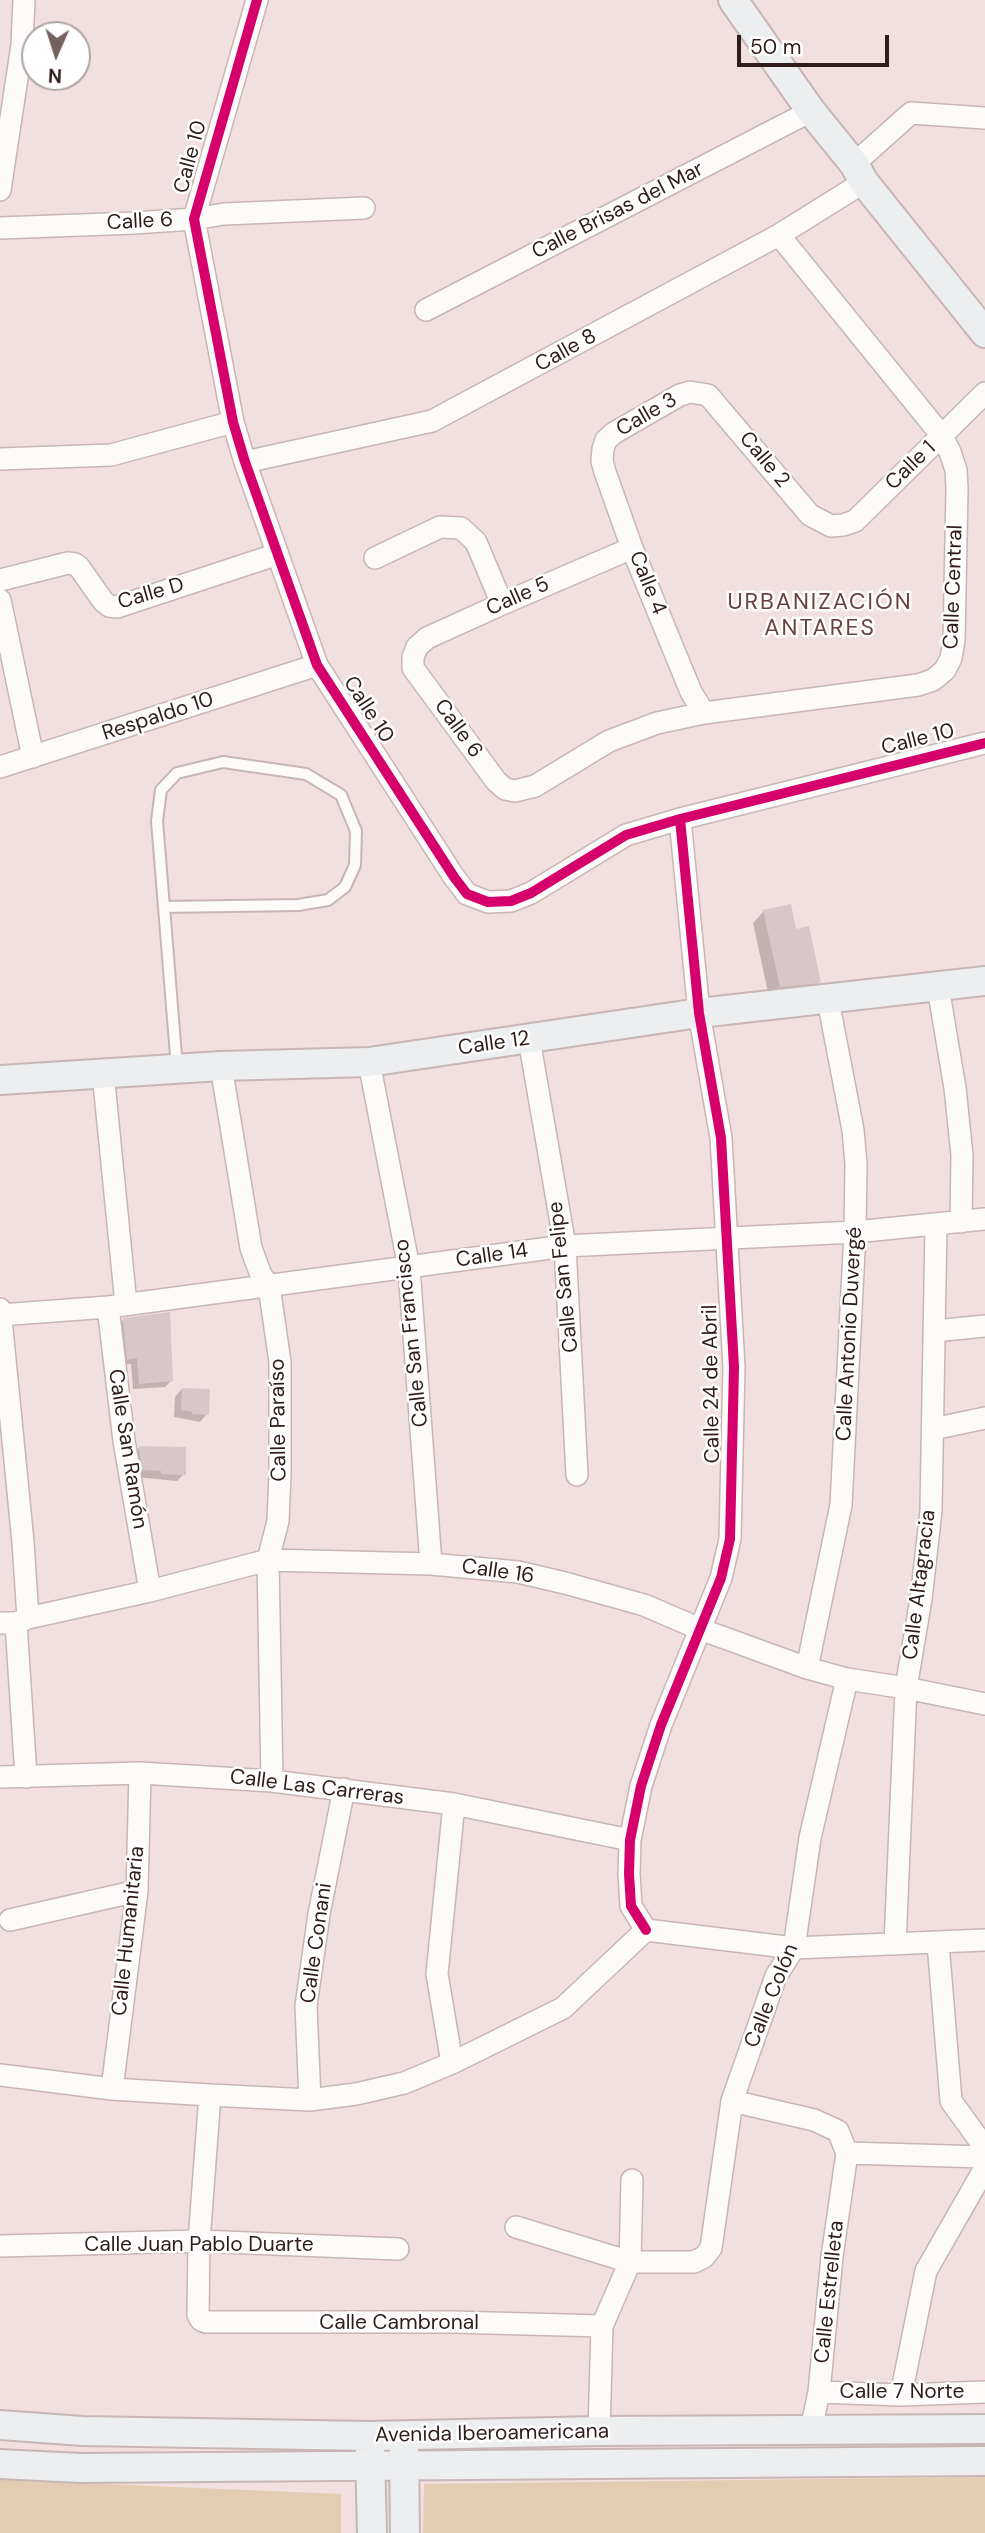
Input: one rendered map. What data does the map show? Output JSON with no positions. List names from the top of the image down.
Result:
{
  "streets": {
    "street": [
      "Calle 10",
      "Calle Brisas del Mar",
      "Calle 6",
      "Calle 8",
      "Calle 3",
      "Calle 2",
      "Calle 1",
      "Calle 4",
      "Calle Central",
      "Calle D",
      "Calle 5",
      "Respaldo 10",
      "Calle 12",
      "Calle 14",
      "Calle San Felipe",
      "Calle San Francisco",
      "Calle Antonio Duvergé",
      "Calle 24 de Abril",
      "Calle Paraíso",
      "Calle San Ramón",
      "Calle 16",
      "Calle Altagracia",
      "Calle Las Carreras",
      "Calle Humanitaria",
      "Calle Conani",
      "Calle Colón",
      "Calle Juan Pablo Duarte",
      "Calle Estrelleta",
      "Calle Cambronal",
      "Calle 7 Norte",
      "Avenida Iberoamericana"
    ]
  },
  "crossings": [
    ["Calle 10", "Calle 6"],
    ["Calle 10", "Calle 8"],
    ["Calle 10", "Calle D"],
    ["Calle 10", "Respaldo 10"],
    ["Calle 10", "Calle 24 de Abril"],
    ["Calle 6", "Calle Central"],
    ["Calle 6", "Calle 5"],
    ["Calle 8", "Calle Central"],
    ["Calle 3", "Calle 2"],
    ["Calle 3", "Calle 4"],
    ["Calle 2", "Calle 1"],
    ["Calle 1", "Calle Central"],
    ["Calle 4", "Calle Central"],
    ["Calle 4", "Calle 5"],
    ["Calle 12", "Calle San Felipe"],
    ["Calle 12", "Calle San Francisco"],
    ["Calle 12", "Calle Antonio Duvergé"],
    ["Calle 12", "Calle 24 de Abril"],
    ["Calle 12", "Calle Paraíso"],
    ["Calle 12", "Calle San Ramón"],
    ["Calle 14", "Calle San Felipe"],
    ["Calle 14", "Calle San Francisco"],
    ["Calle 14", "Calle Antonio Duvergé"],
    ["Calle 14", "Calle 24 de Abril"],
    ["Calle 14", "Calle Paraíso"],
    ["Calle 14", "Calle San Ramón"],
    ["Calle 14", "Calle Altagracia"],
    ["Calle San Francisco", "Calle 16"],
    ["Calle Antonio Duvergé", "Calle 16"],
    ["Calle 24 de Abril", "Calle 16"],
    ["Calle 24 de Abril", "Calle Las Carreras"],
    ["Calle Paraíso", "Calle 16"],
    ["Calle Paraíso", "Calle Las Carreras"],
    ["Calle San Ramón", "Calle 16"],
    ["Calle 16", "Calle Altagracia"],
    ["Calle 16", "Calle Colón"],
    ["Calle Las Carreras", "Calle Humanitaria"],
    ["Calle Las Carreras", "Calle Conani"],
    ["Calle Juan Pablo Duarte", "Calle Cambronal"],
    ["Calle Estrelleta", "Calle 7 Norte"],
    ["Calle Estrelleta", "Avenida Iberoamericana"]
  ],
  "districts": ["URBANIZACIÓN ANTARES"],
  "scale_bar": "50 m",
  "north": "bottom"
}
